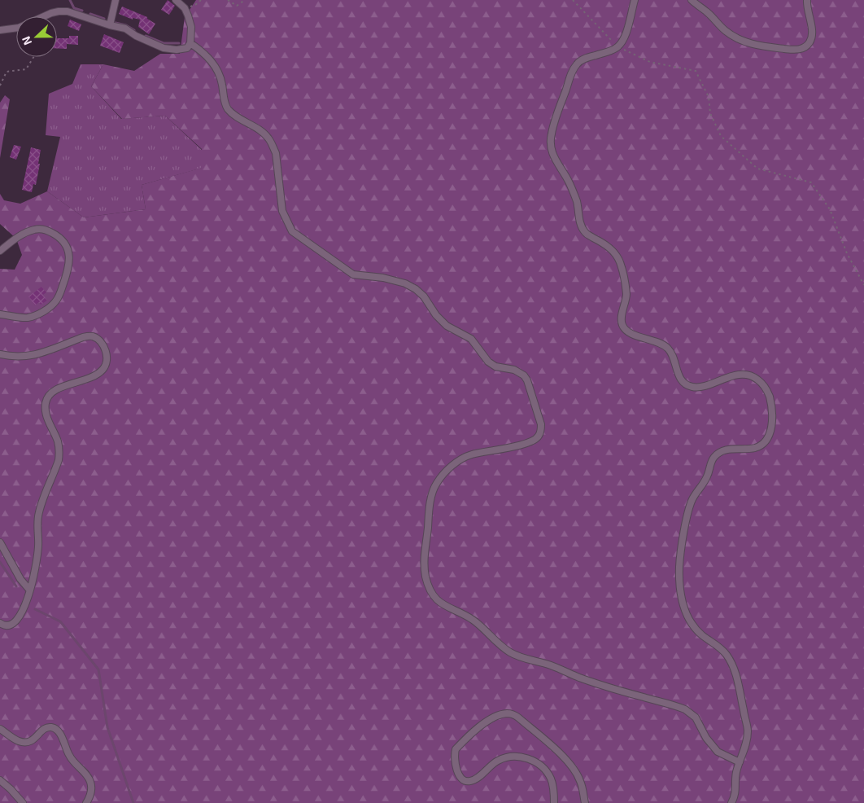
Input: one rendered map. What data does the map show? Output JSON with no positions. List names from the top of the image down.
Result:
{
  "north": "left"
}
